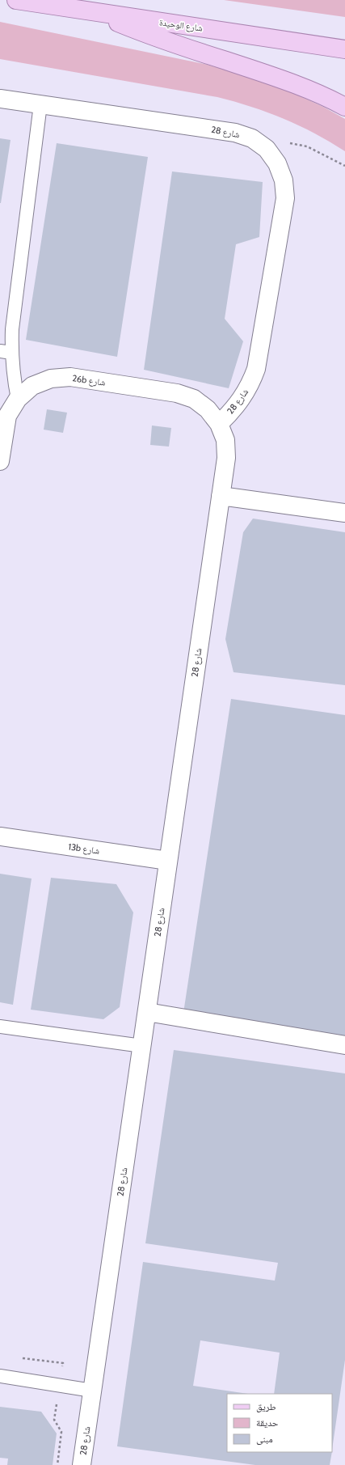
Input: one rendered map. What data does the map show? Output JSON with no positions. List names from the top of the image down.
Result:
{
  "streets": {
    "main road": ["شارع الوحيدة"],
    "street": ["شارع 28", "26b شارع", "13b شارع"]
  },
  "crossings": [
    ["شارع 28", "26b شارع"],
    ["شارع 28", "13b شارع"]
  ],
  "legend": ["طريق", "حديقة", "مبنى"]
}
